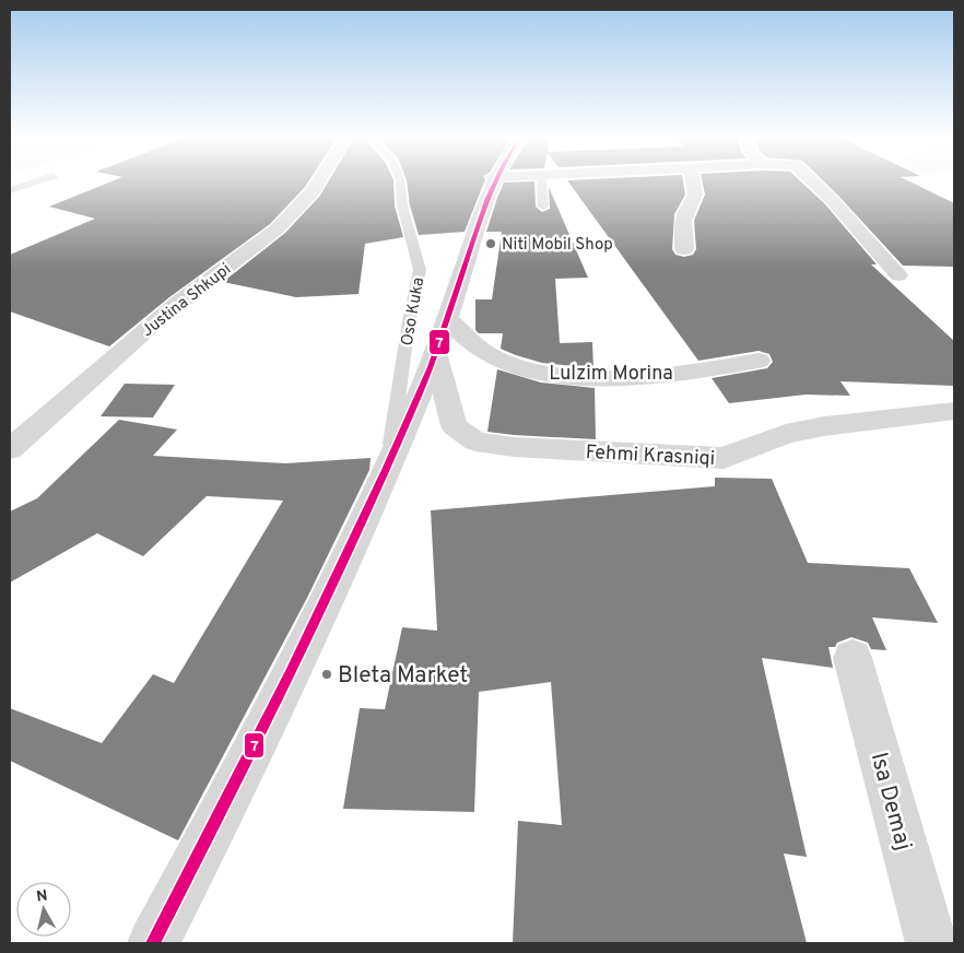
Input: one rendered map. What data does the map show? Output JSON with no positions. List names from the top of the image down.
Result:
{
  "streets": {
    "street": [
      "Justina Shkupi",
      "Lulzim Morina",
      "Fehmi Krasniqi",
      "Isa Demaj"
    ],
    "lane": ["Oso Kuka"]
  },
  "places": ["Niti Mobil Shop", "Bleta Market"],
  "lines": ["transit line 7"],
  "north": "top"
}
